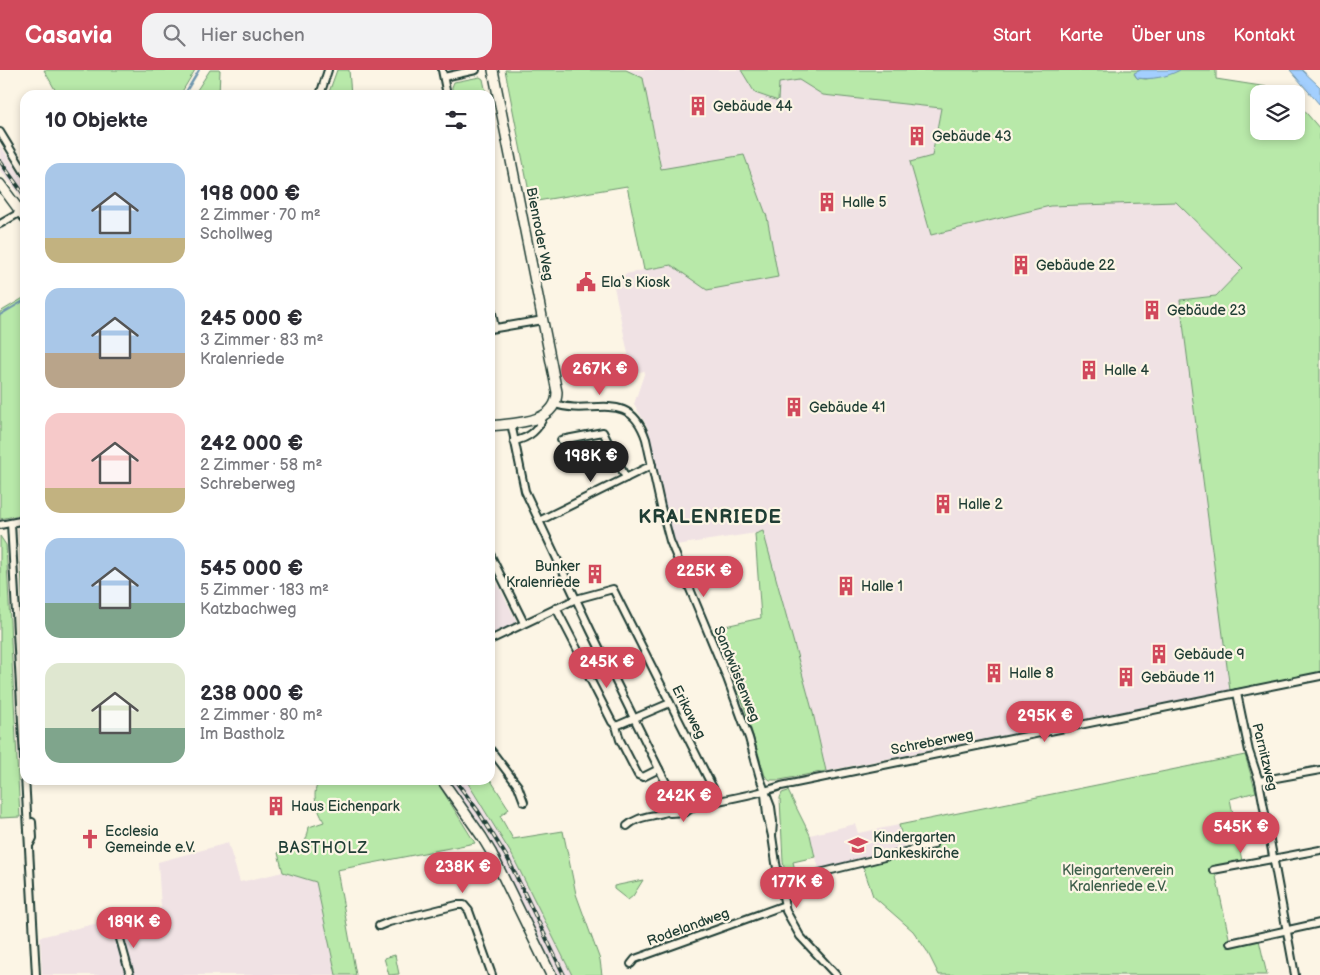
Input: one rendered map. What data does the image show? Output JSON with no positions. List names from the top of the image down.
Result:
{
  "streets": {
    "main road": ["Bienroder Weg"],
    "street": [
      "Sandwüstenweg",
      "Erikaweg",
      "Schreberweg",
      "Parnitzweg",
      "Rodelandweg"
    ]
  },
  "crossings": [
    ["Bienroder Weg", "Sandwüstenweg"],
    ["Sandwüstenweg", "Schreberweg"],
    ["Sandwüstenweg", "Rodelandweg"],
    ["Erikaweg", "Schreberweg"],
    ["Schreberweg", "Parnitzweg"]
  ],
  "districts": ["KRALENRIEDE", "BASTHOLZ"],
  "parks": ["Kleingartenverein Kralenriede e.V."],
  "places": {
    "building": [
      "Gebäude 44",
      "Gebäude 43",
      "Halle 5",
      "Gebäude 22",
      "Gebäude 23",
      "Halle 4",
      "Gebäude 41",
      "Halle 2",
      "Bunker Kralenriede",
      "Halle 1",
      "Gebäude 9",
      "Halle 8",
      "Gebäude 11",
      "Haus Eichenpark"
    ],
    "public building": ["Ela‘s Kiosk"],
    "church": ["Ecclesia Gemeinde e.V."],
    "school or university": ["Kindergarten Dankeskirche"]
  },
  "page": {
    "header": "Casavia",
    "search": "Hier suchen",
    "nav": [
      "Start",
      "Karte",
      "Über uns",
      "Kontakt"
    ],
    "heading": "10 Objekte",
    "list": [
      {
        "name": "198 000 €",
        "note": "2 Zimmer · 70 m² · Schollweg"
      },
      {
        "name": "245 000 €",
        "note": "3 Zimmer · 83 m² · Kralenriede"
      },
      {
        "name": "242 000 €",
        "note": "2 Zimmer · 58 m² · Schreberweg"
      },
      {
        "name": "545 000 €",
        "note": "5 Zimmer · 183 m² · Katzbachweg"
      },
      {
        "name": "238 000 €",
        "note": "2 Zimmer · 80 m² · Im Bastholz"
      }
    ],
    "price": [
      "267K €",
      "198K €",
      "225K €",
      "245K €",
      "295K €",
      "242K €",
      "545K €",
      "238K €",
      "177K €",
      "189K €"
    ]
  }
}
